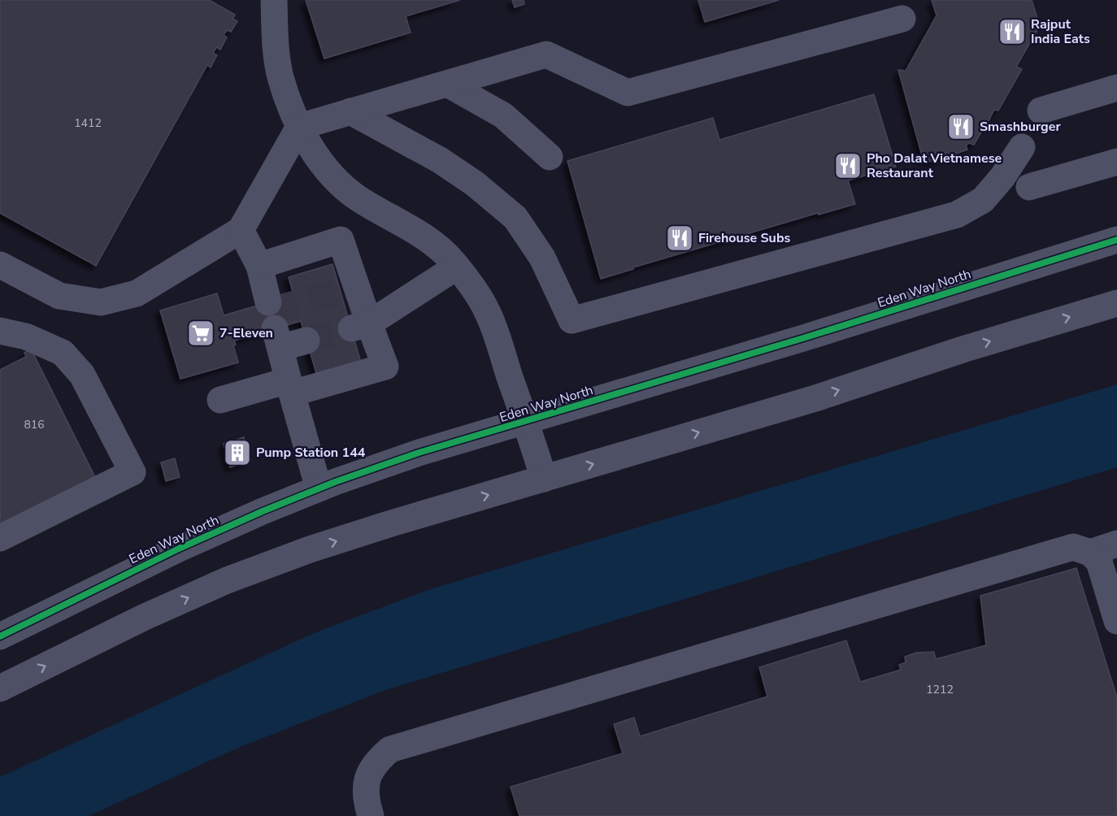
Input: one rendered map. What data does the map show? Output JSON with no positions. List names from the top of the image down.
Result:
{
  "streets": {
    "street": ["Eden Way North"]
  },
  "places": {
    "restaurant": [
      "Rajput India Eats",
      "Smashburger",
      "Pho Dalat Vietnamese Restaurant",
      "Firehouse Subs"
    ],
    "supermarket": ["7-Eleven"],
    "building": ["Pump Station 144"]
  },
  "house_numbers": ["1412", "816", "1212"]
}
